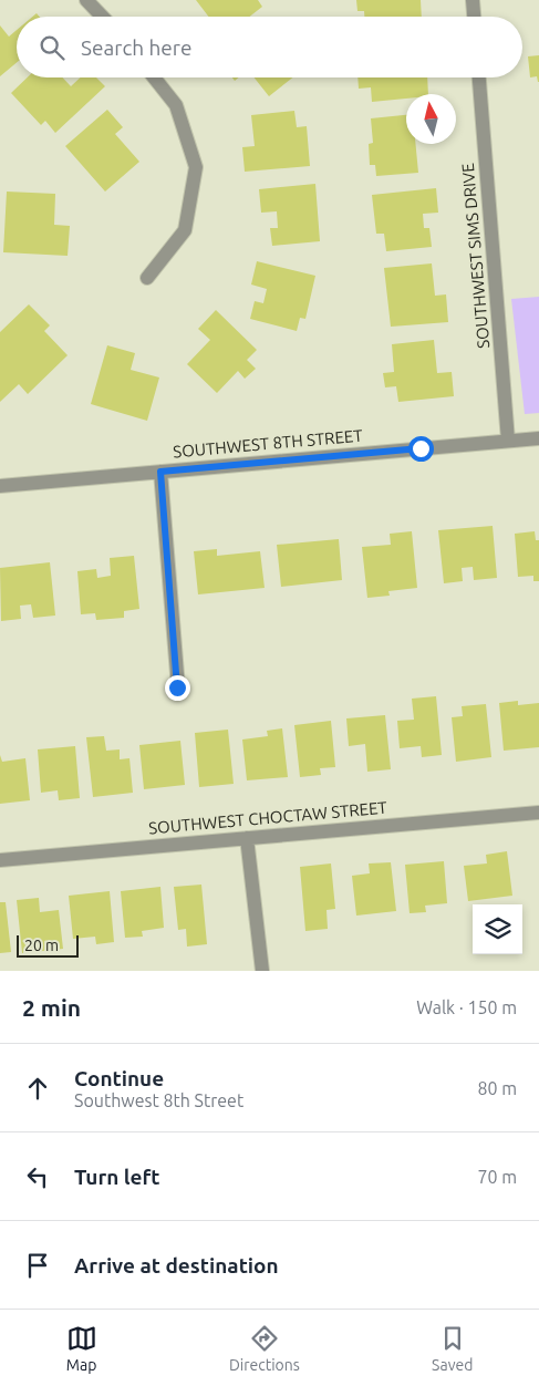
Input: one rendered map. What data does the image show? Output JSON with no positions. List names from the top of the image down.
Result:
{
  "streets": {
    "street": ["SOUTHWEST SIMS DRIVE", "SOUTHWEST 8TH STREET", "SOUTHWEST CHOCTAW STREET"]
  },
  "crossings": [
    ["SOUTHWEST SIMS DRIVE", "SOUTHWEST 8TH STREET"]
  ],
  "scale_bar": "20 m",
  "north": "top",
  "page": {
    "search": "Search here",
    "scale": "20 m",
    "heading": ["2 min", "Walk · 150 m"],
    "list": [
      ["Continue", "Southwest 8th Street", "80 m"],
      ["Turn left", "70 m"],
      "Arrive at destination"
    ],
    "nav": ["Map", "Directions", "Saved"]
  }
}
